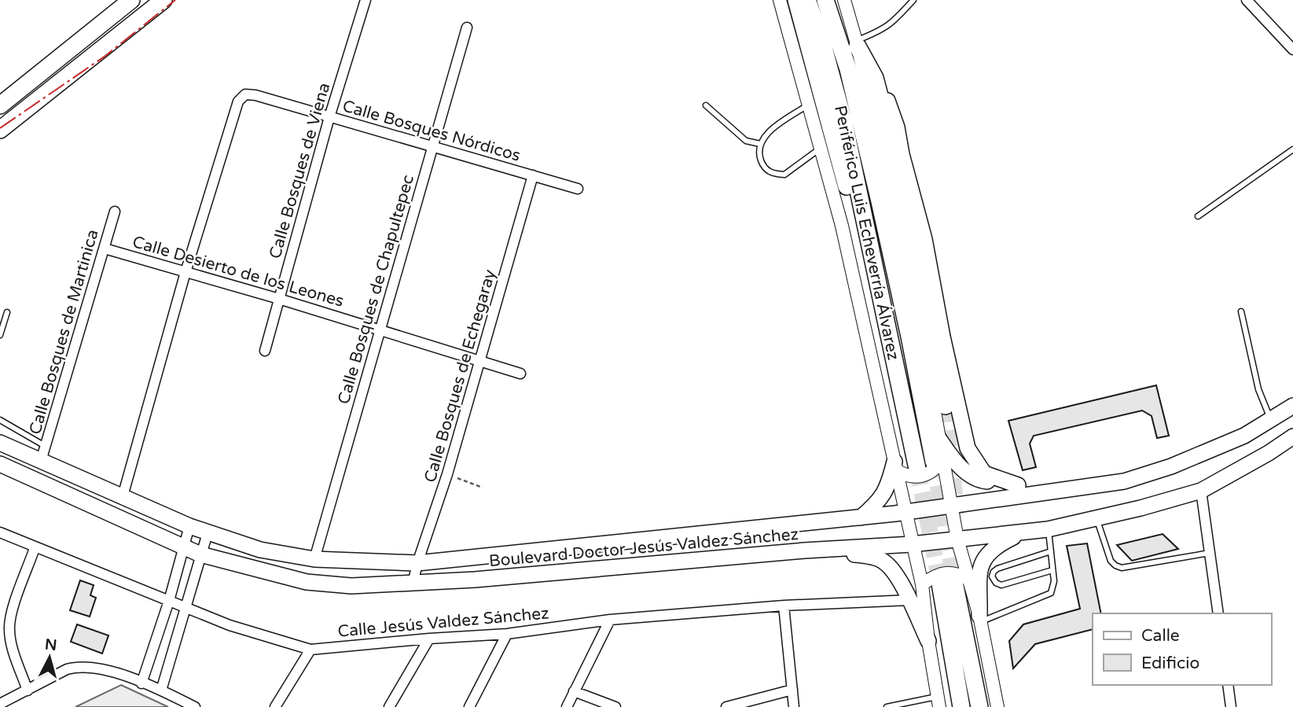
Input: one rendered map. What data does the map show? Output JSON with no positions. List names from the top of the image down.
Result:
{
  "streets": {
    "main road": ["Periférico Luis Echeverría Álvarez", "Boulevard Doctor Jesús Valdez Sánchez"],
    "street": [
      "Calle Bosques Nórdicos",
      "Calle Bosques de Viena",
      "Calle Desierto de los Leones",
      "Calle Bosques de Chapultepec",
      "Calle Bosques de Martinica",
      "Calle Bosques de Echegaray",
      "Calle Jesús Valdez Sánchez"
    ]
  },
  "crossings": [
    ["Calle Bosques Nórdicos", "Calle Bosques de Viena"],
    ["Calle Bosques Nórdicos", "Calle Desierto de los Leones"],
    ["Calle Bosques Nórdicos", "Calle Bosques de Chapultepec"],
    ["Calle Bosques Nórdicos", "Calle Bosques de Echegaray"],
    ["Calle Bosques de Viena", "Calle Desierto de los Leones"],
    ["Calle Desierto de los Leones", "Calle Bosques de Chapultepec"],
    ["Calle Desierto de los Leones", "Calle Bosques de Martinica"],
    ["Calle Desierto de los Leones", "Calle Bosques de Echegaray"],
    ["Calle Bosques de Chapultepec", "Boulevard Doctor Jesús Valdez Sánchez"],
    ["Calle Bosques de Martinica", "Boulevard Doctor Jesús Valdez Sánchez"],
    ["Calle Bosques de Echegaray", "Boulevard Doctor Jesús Valdez Sánchez"]
  ],
  "legend": ["Calle", "Edificio"],
  "north": "top"
}
